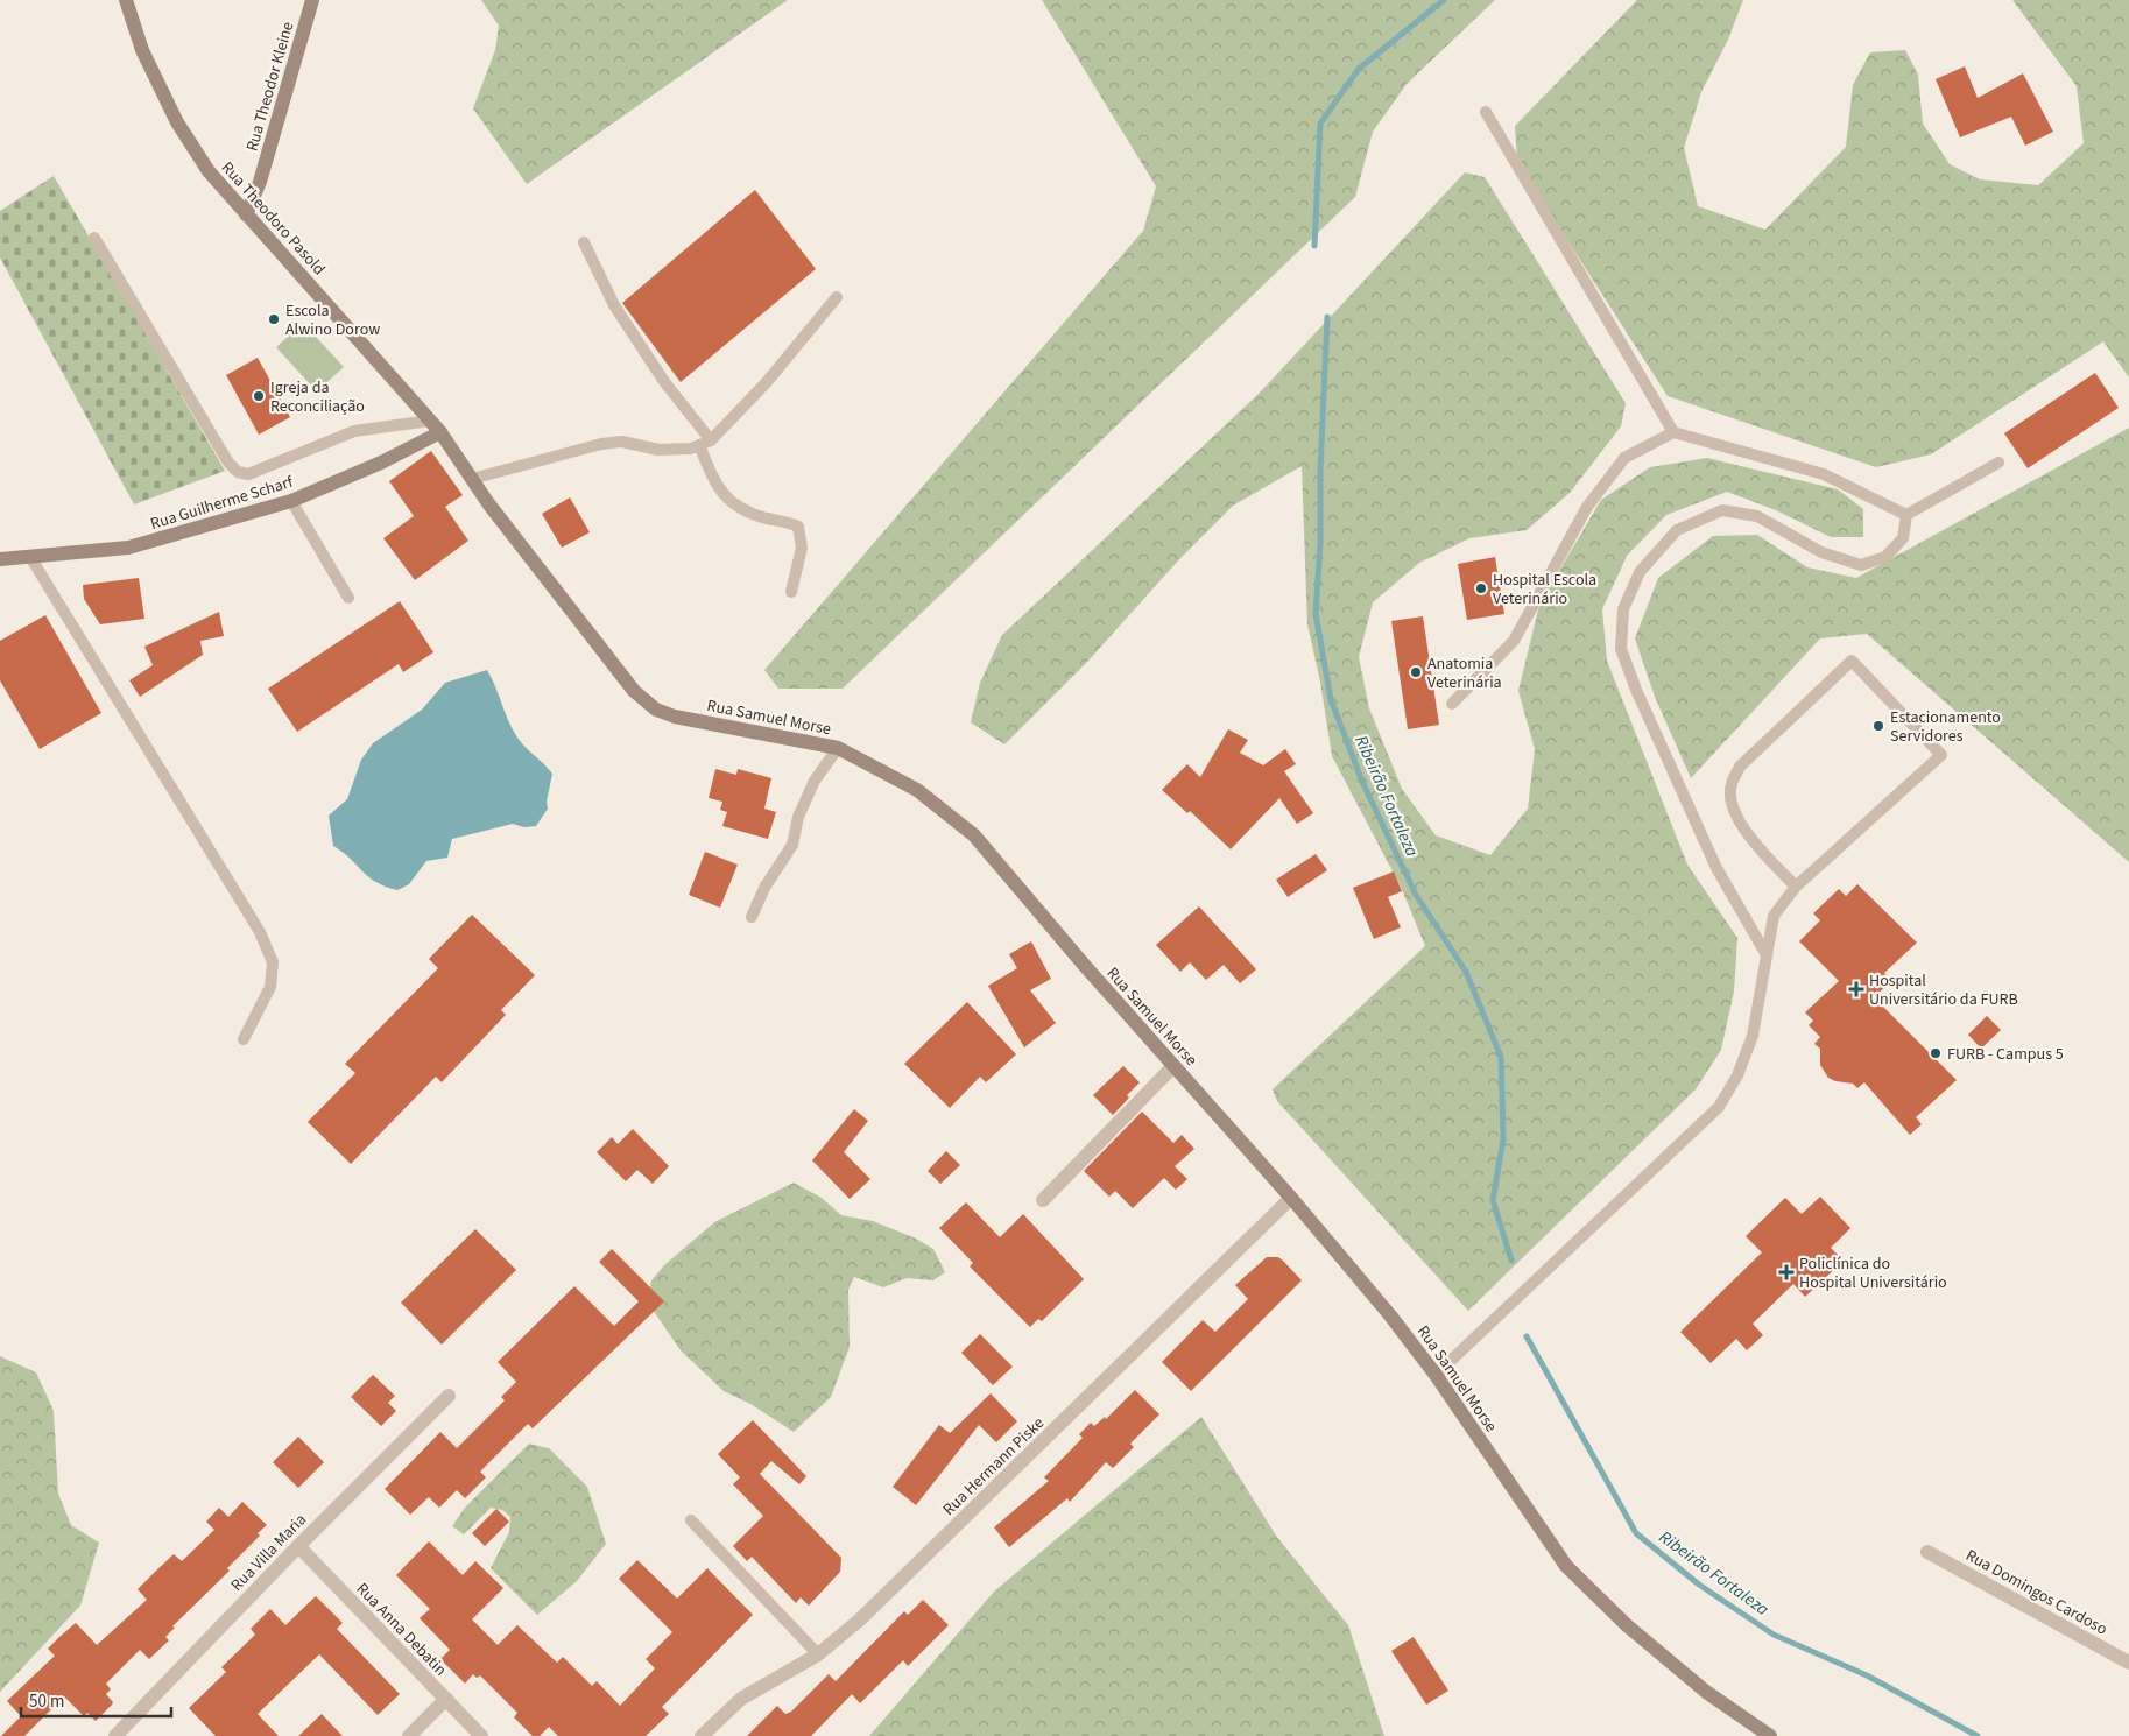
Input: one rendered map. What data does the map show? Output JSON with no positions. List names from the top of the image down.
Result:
{
  "streets": {
    "street": [
      "Rua Theodor Kleine",
      "Rua Theodoro Pasold",
      "Rua Guilherme Scharf",
      "Rua Samuel Morse",
      "Rua Hermann Piske",
      "Rua Villa Maria",
      "Rua Domingos Cardoso",
      "Rua Anna Debatin"
    ]
  },
  "crossings": [
    ["Rua Theodor Kleine", "Rua Theodoro Pasold"],
    ["Rua Theodoro Pasold", "Rua Guilherme Scharf"],
    ["Rua Theodoro Pasold", "Rua Samuel Morse"],
    ["Rua Guilherme Scharf", "Rua Samuel Morse"],
    ["Rua Samuel Morse", "Rua Hermann Piske"],
    ["Rua Villa Maria", "Rua Anna Debatin"]
  ],
  "water": ["Ribeirão Fortaleza"],
  "places": {
    "other": [
      "Escola Alwino Dorow",
      "Igreja da Reconciliação",
      "Hospital Escola Veterinário",
      "Anatomia Veterinária",
      "Estacionamento Servidores",
      "FURB - Campus 5"
    ],
    "health": ["Hospital Universitário da FURB", "Policlínica do Hospital Universitário"]
  },
  "scale_bar": "50 m"
}
